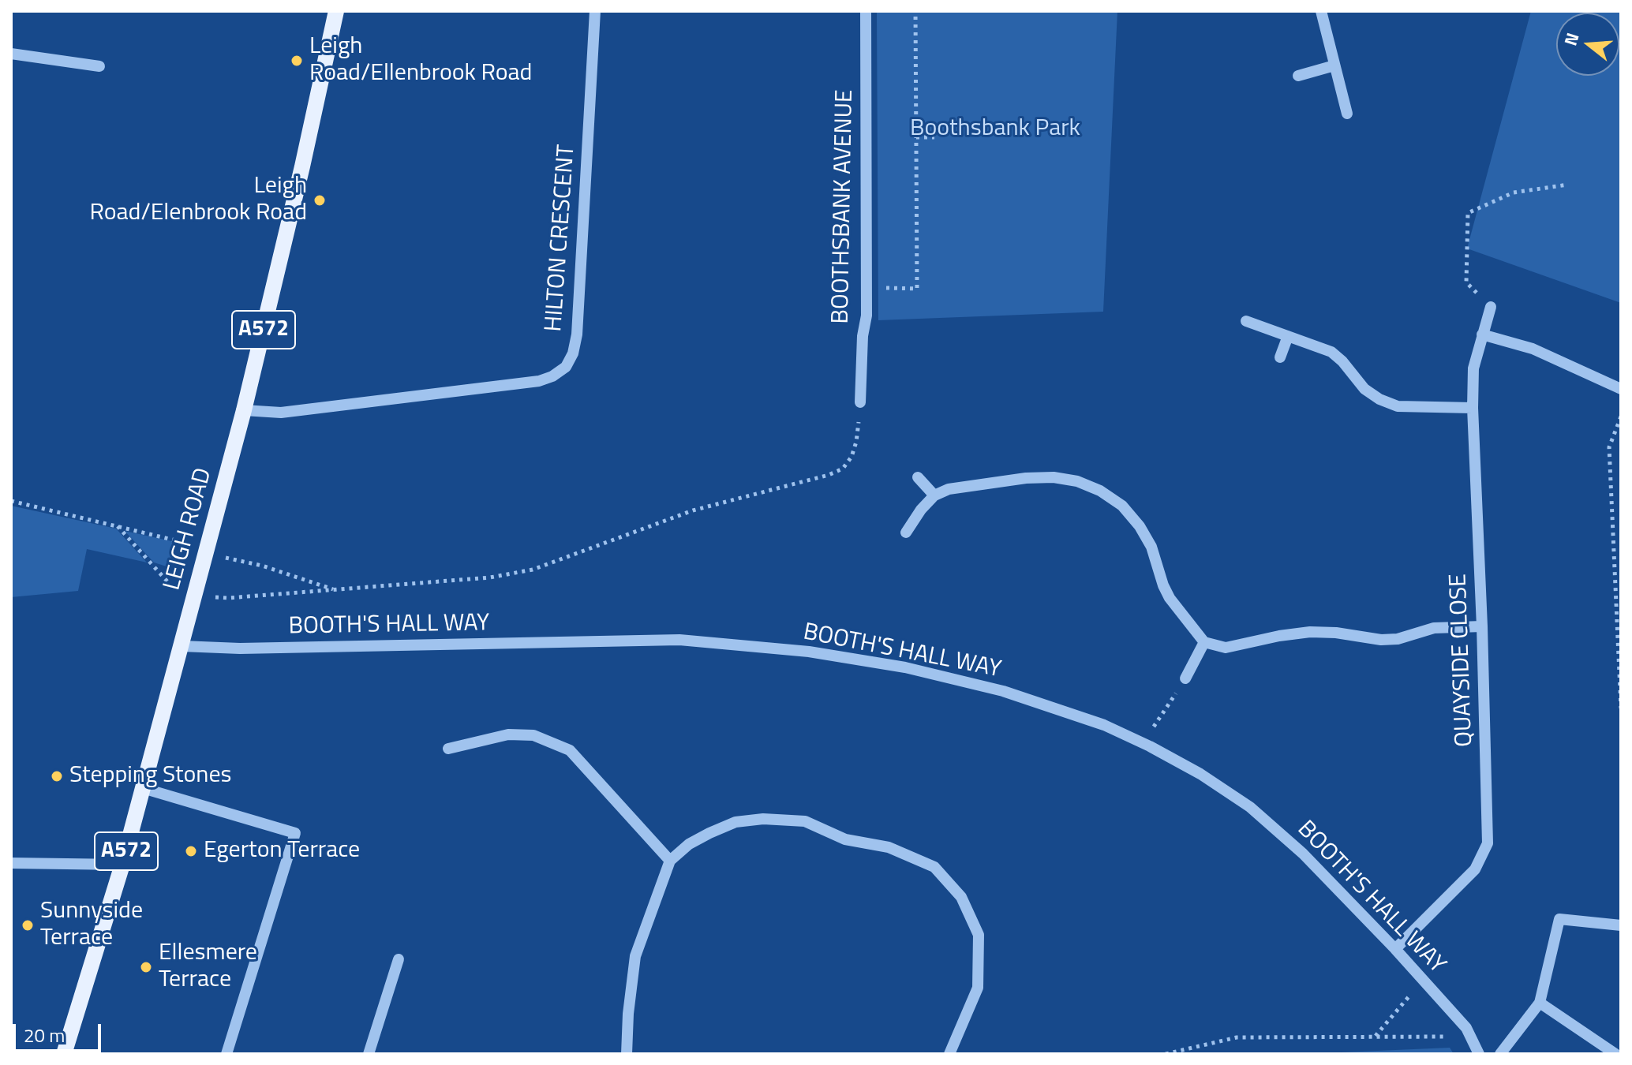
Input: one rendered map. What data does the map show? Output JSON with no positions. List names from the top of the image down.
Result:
{
  "streets": {
    "main road": ["A572", "LEIGH ROAD"],
    "street": [
      "BOOTHSBANK AVENUE",
      "HILTON CRESCENT",
      "BOOTH'S HALL WAY",
      "QUAYSIDE CLOSE"
    ]
  },
  "crossings": [
    ["HILTON CRESCENT", "LEIGH ROAD"],
    ["LEIGH ROAD", "BOOTH'S HALL WAY"],
    ["BOOTH'S HALL WAY", "QUAYSIDE CLOSE"]
  ],
  "parks": ["Boothsbank Park"],
  "places": [
    "Leigh Road/Ellenbrook Road",
    "Leigh Road/Elenbrook Road",
    "Stepping Stones",
    "Egerton Terrace",
    "Sunnyside Terrace",
    "Ellesmere Terrace"
  ],
  "scale_bar": "20 m",
  "north": "left"
}
